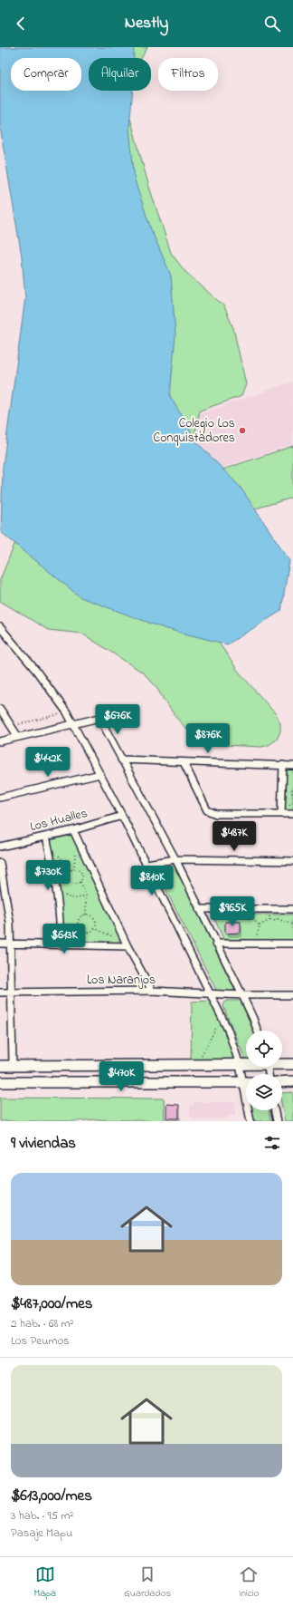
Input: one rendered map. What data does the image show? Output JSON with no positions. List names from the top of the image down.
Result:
{
  "streets": {
    "street": ["Los Hualles", "Los Naranjos"]
  },
  "places": ["Colegio Los Conquistadores"],
  "page": {
    "header": "Nestly",
    "chip": ["Comprar", "Alquilar", "Filtros"],
    "price": [
      "$676K",
      "$876K",
      "$442K",
      "$487K",
      "$730K",
      "$810K",
      "$965K",
      "$613K",
      "$470K"
    ],
    "heading": "9 viviendas",
    "list": [
      {
        "name": "$487,000/mes",
        "note": "2 hab. · 68 m² · Los Peumos"
      },
      {
        "name": "$613,000/mes",
        "note": "3 hab. · 95 m² · Pasaje Mapu"
      }
    ],
    "tabs": ["Mapa", "Guardados", "Inicio"]
  }
}
